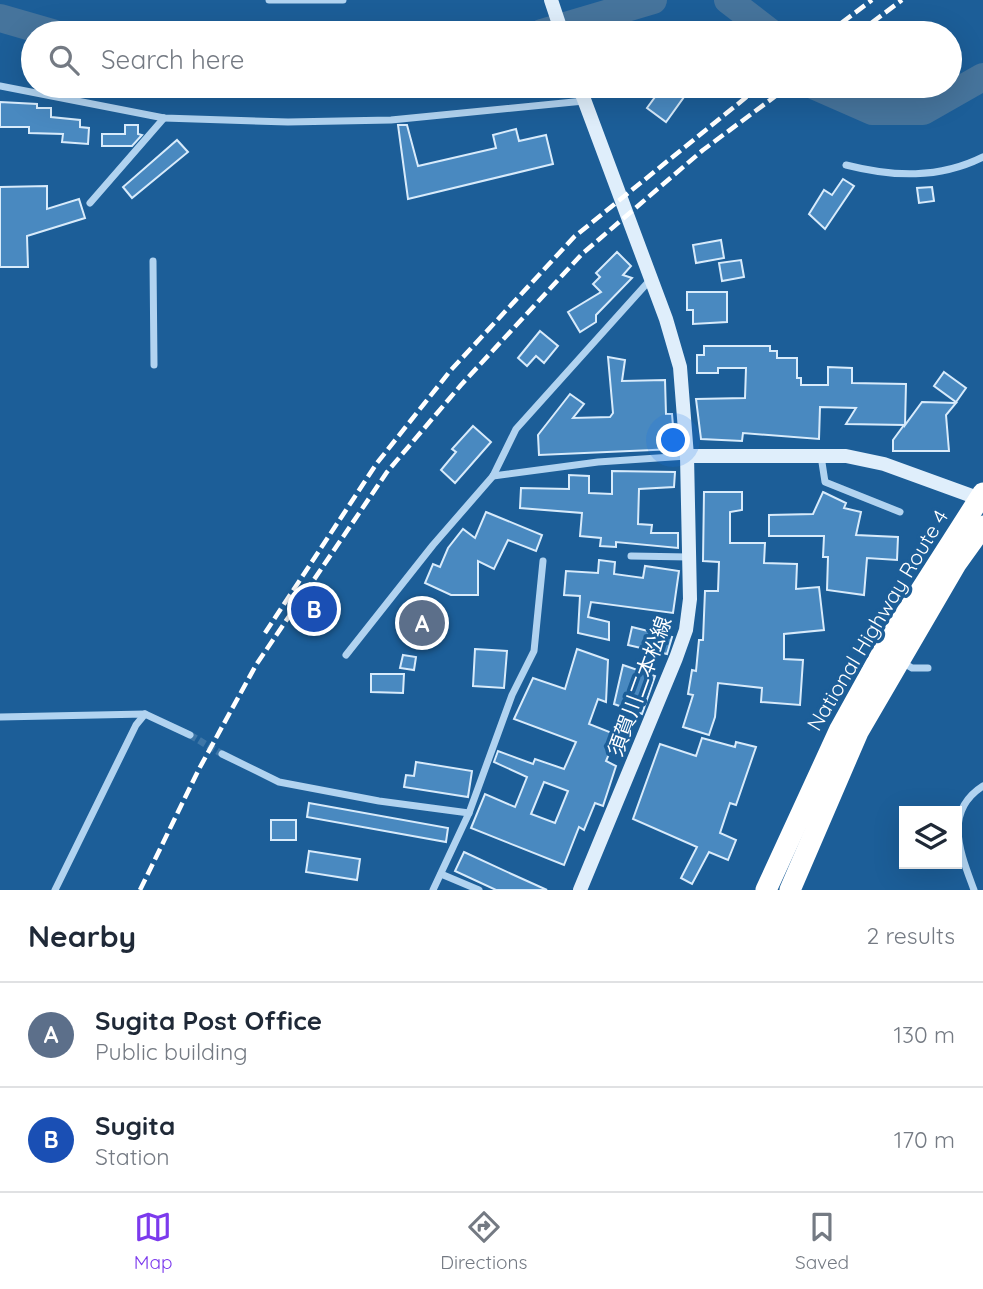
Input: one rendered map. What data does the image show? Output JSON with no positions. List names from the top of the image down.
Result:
{
  "streets": {
    "highway": ["National Highway Route 4"],
    "main road": ["須賀川二本松線"]
  },
  "page": {
    "search": "Search here",
    "pins": ["B", "A"],
    "heading": ["Nearby", "2 results"],
    "list": [
      {
        "mark": "A",
        "name": "Sugita Post Office",
        "note": "Public building",
        "value": "130 m"
      },
      {
        "mark": "B",
        "name": "Sugita",
        "note": "Station",
        "value": "170 m"
      }
    ],
    "nav": ["Map", "Directions", "Saved"]
  }
}
